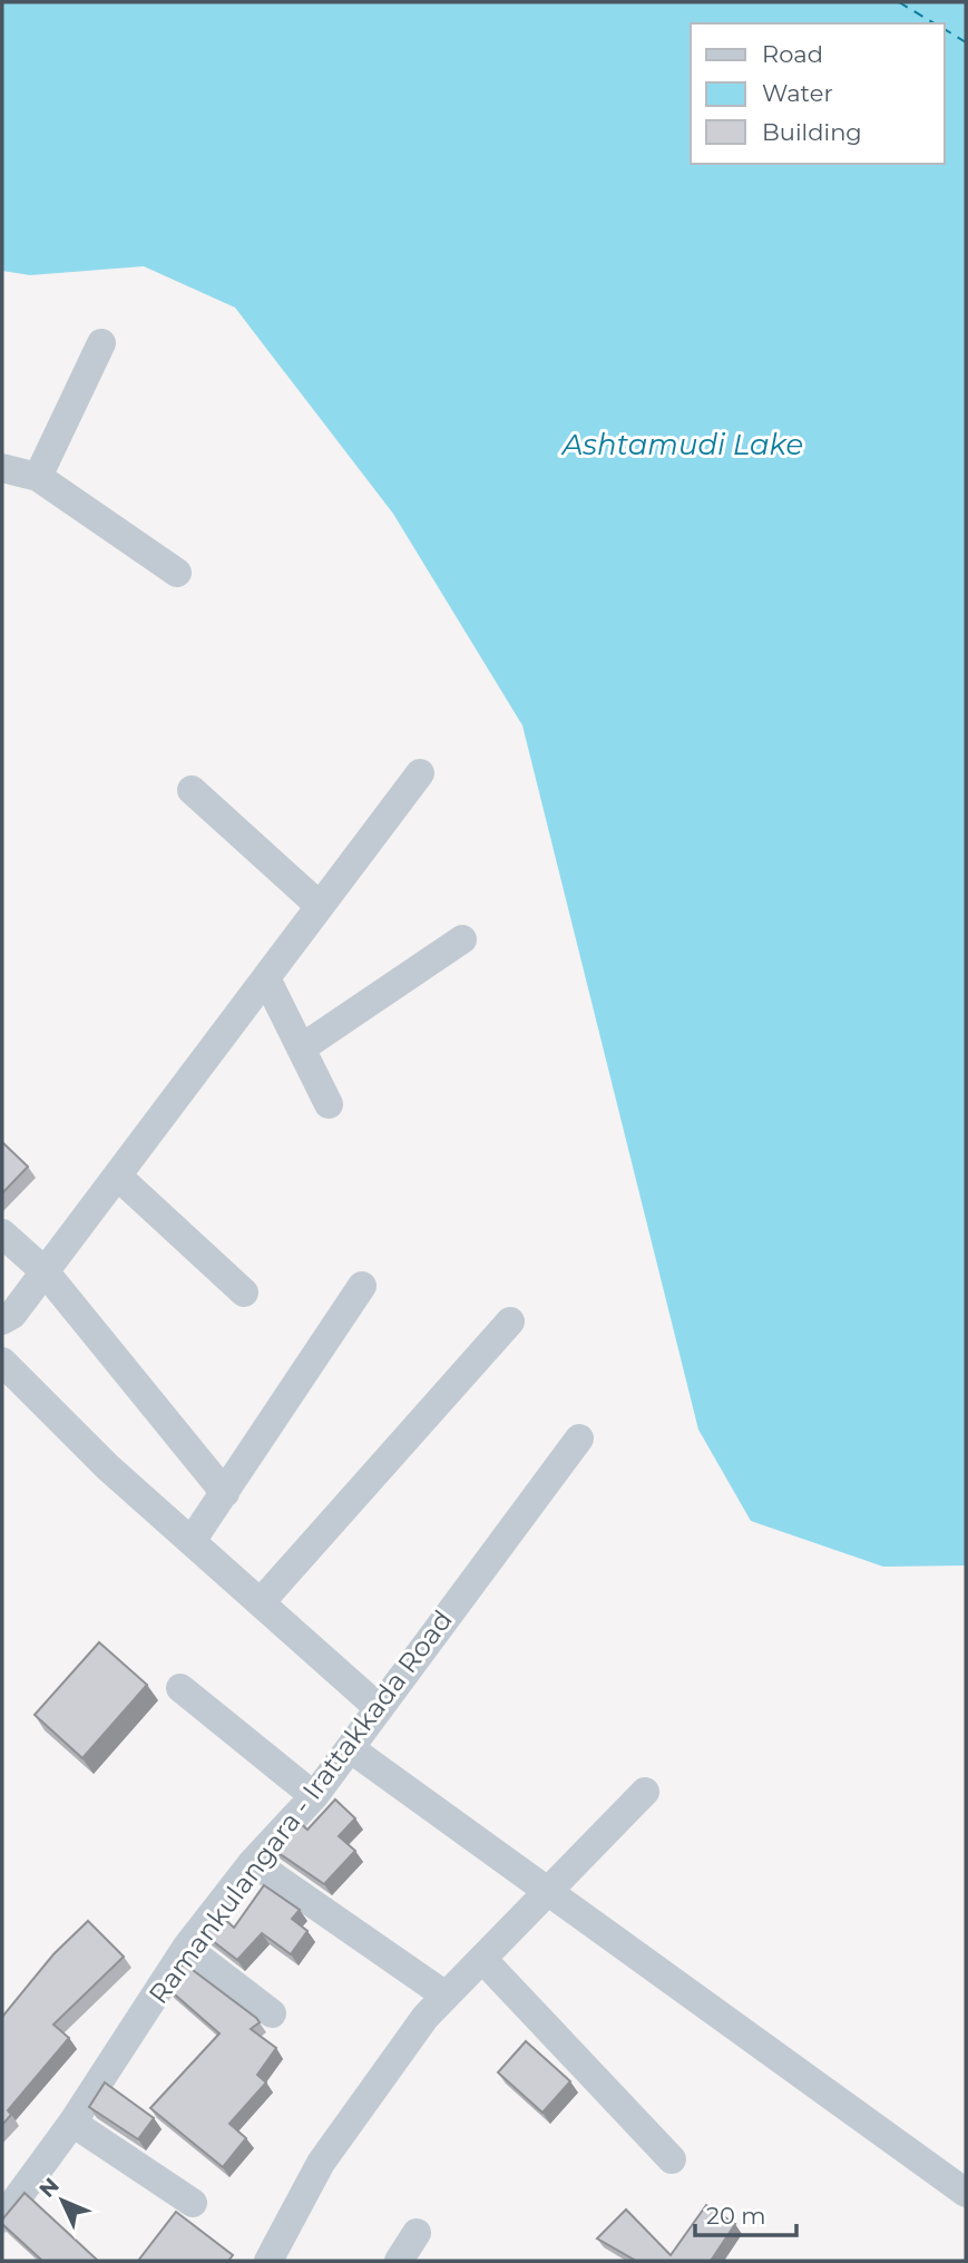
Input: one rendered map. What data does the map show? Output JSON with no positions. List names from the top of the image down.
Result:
{
  "streets": {
    "street": ["Ramankulangara - Irattakkada Road"]
  },
  "water": ["Ashtamudi Lake"],
  "legend": ["Road", "Water", "Building"],
  "scale_bar": "20 m",
  "north": "top left"
}
